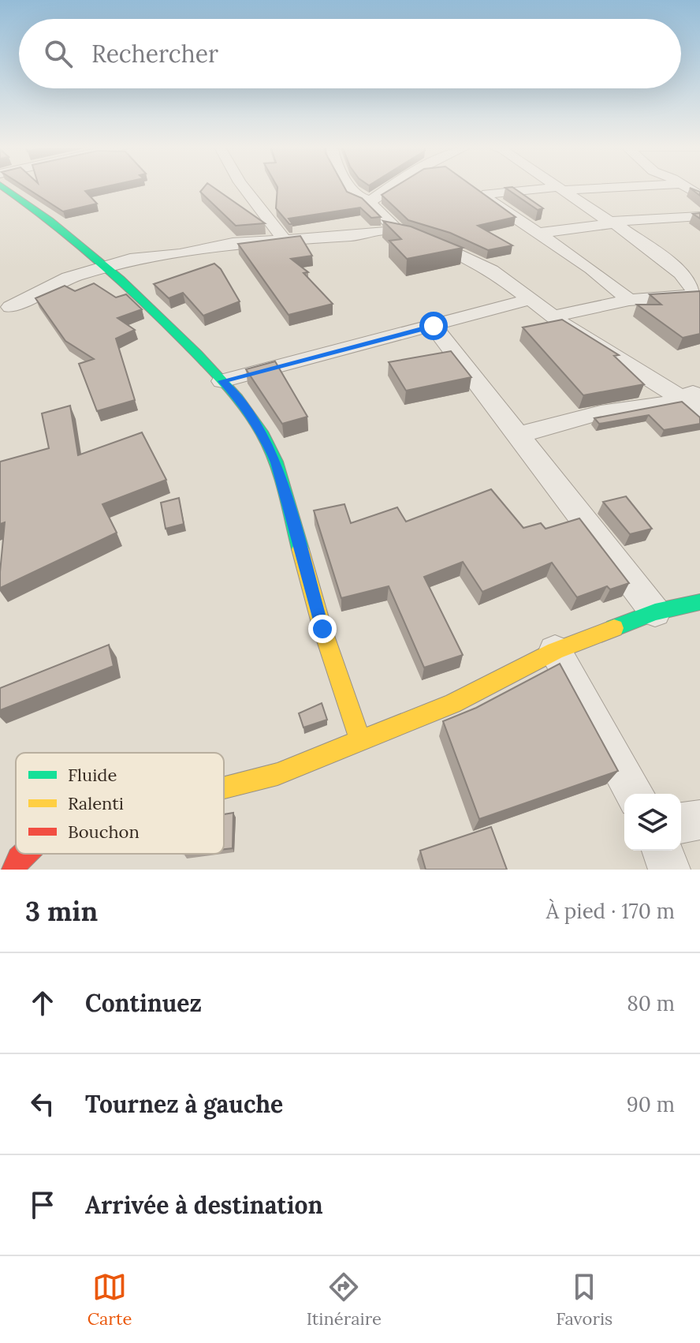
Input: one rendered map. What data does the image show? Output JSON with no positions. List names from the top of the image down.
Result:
{
  "legend": ["Fluide", "Ralenti", "Bouchon"],
  "page": {
    "search": "Rechercher",
    "heading": ["3 min", "À pied · 170 m"],
    "list": [
      ["Continuez", "80 m"],
      ["Tournez à gauche", "90 m"],
      "Arrivée à destination"
    ],
    "nav": ["Carte", "Itinéraire", "Favoris"]
  }
}
